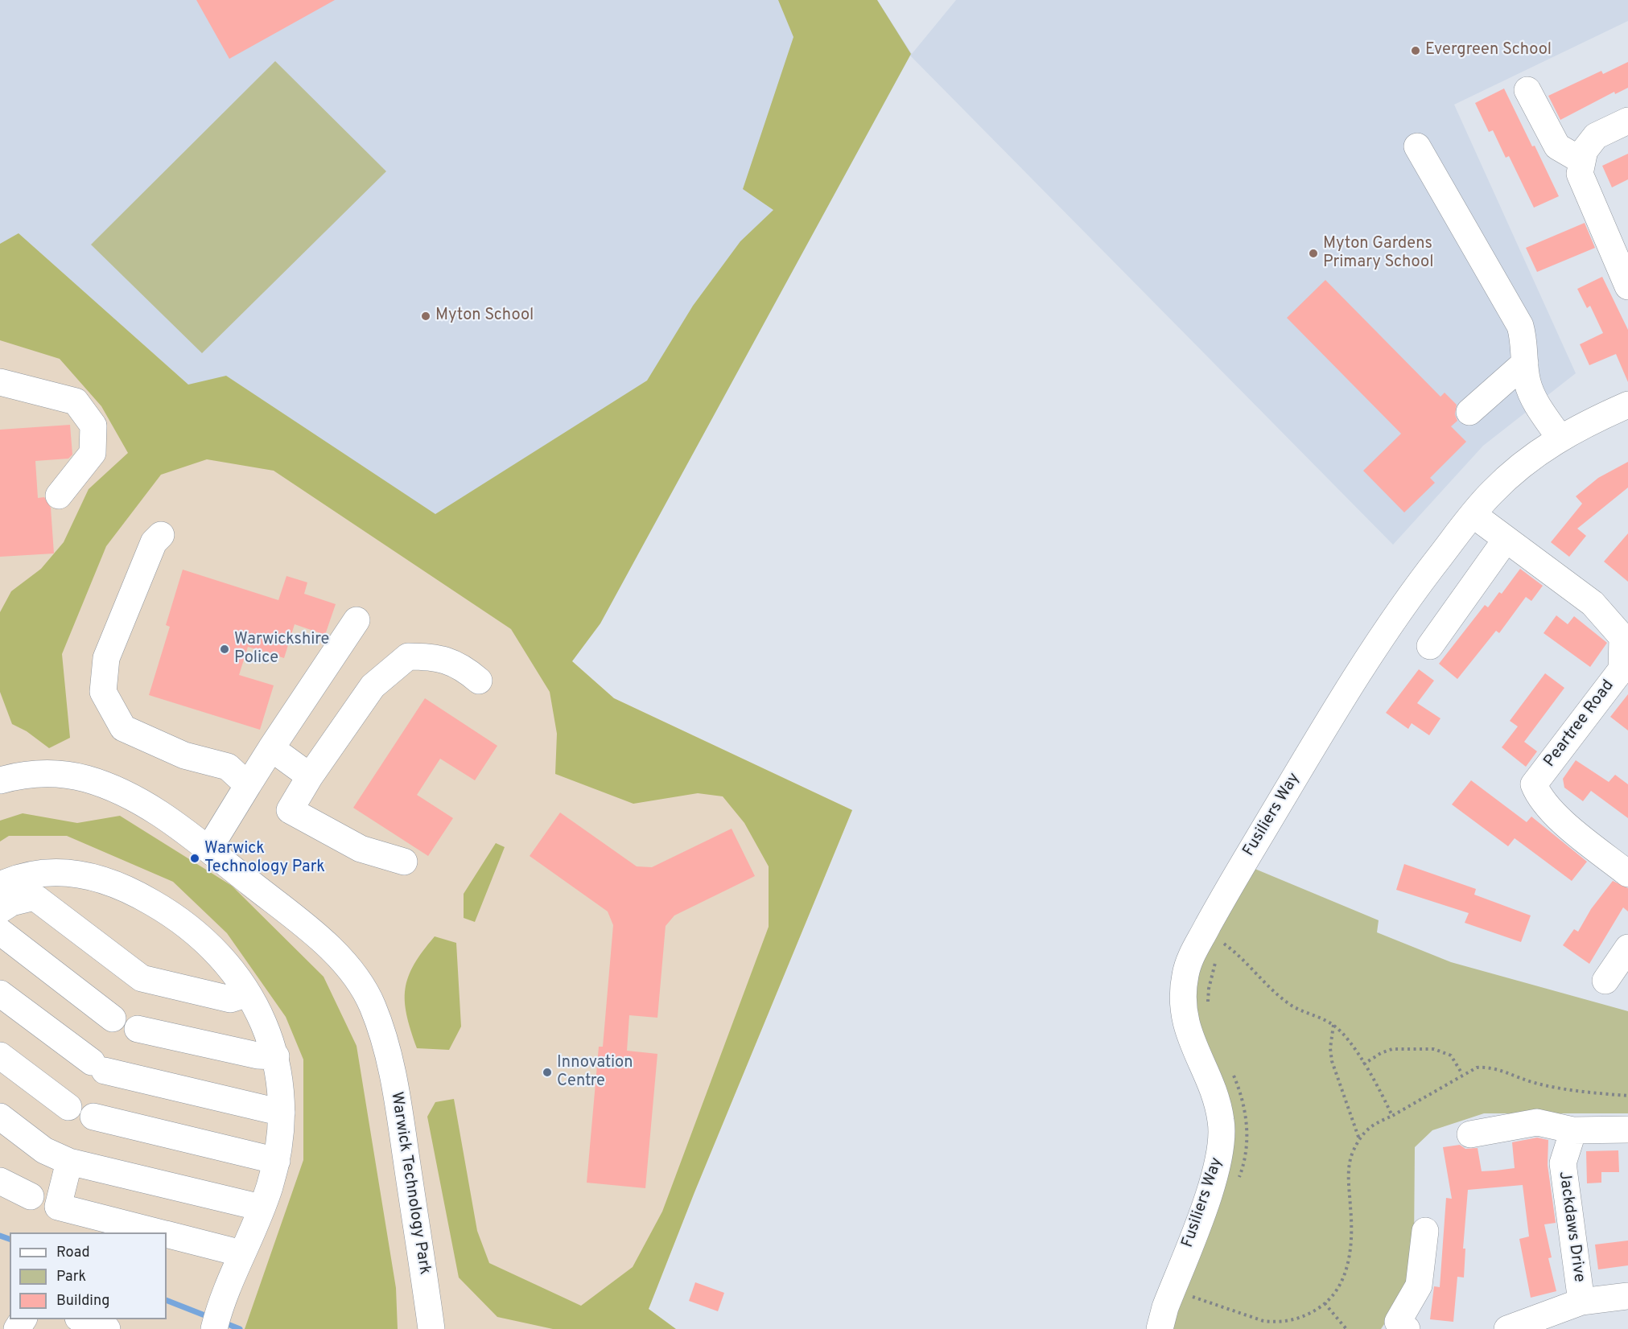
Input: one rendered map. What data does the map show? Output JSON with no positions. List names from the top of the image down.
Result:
{
  "streets": {
    "street": [
      "Peartree Road",
      "Fusiliers Way",
      "Warwick Technology Park",
      "Jackdaws Drive"
    ]
  },
  "crossings": [
    ["Peartree Road", "Fusiliers Way"]
  ],
  "places": [
    "Evergreen School",
    "Myton Gardens Primary School",
    "Myton School",
    "Warwickshire Police",
    "Warwick Technology Park",
    "Innovation Centre"
  ],
  "legend": ["Road", "Park", "Building"]
}
